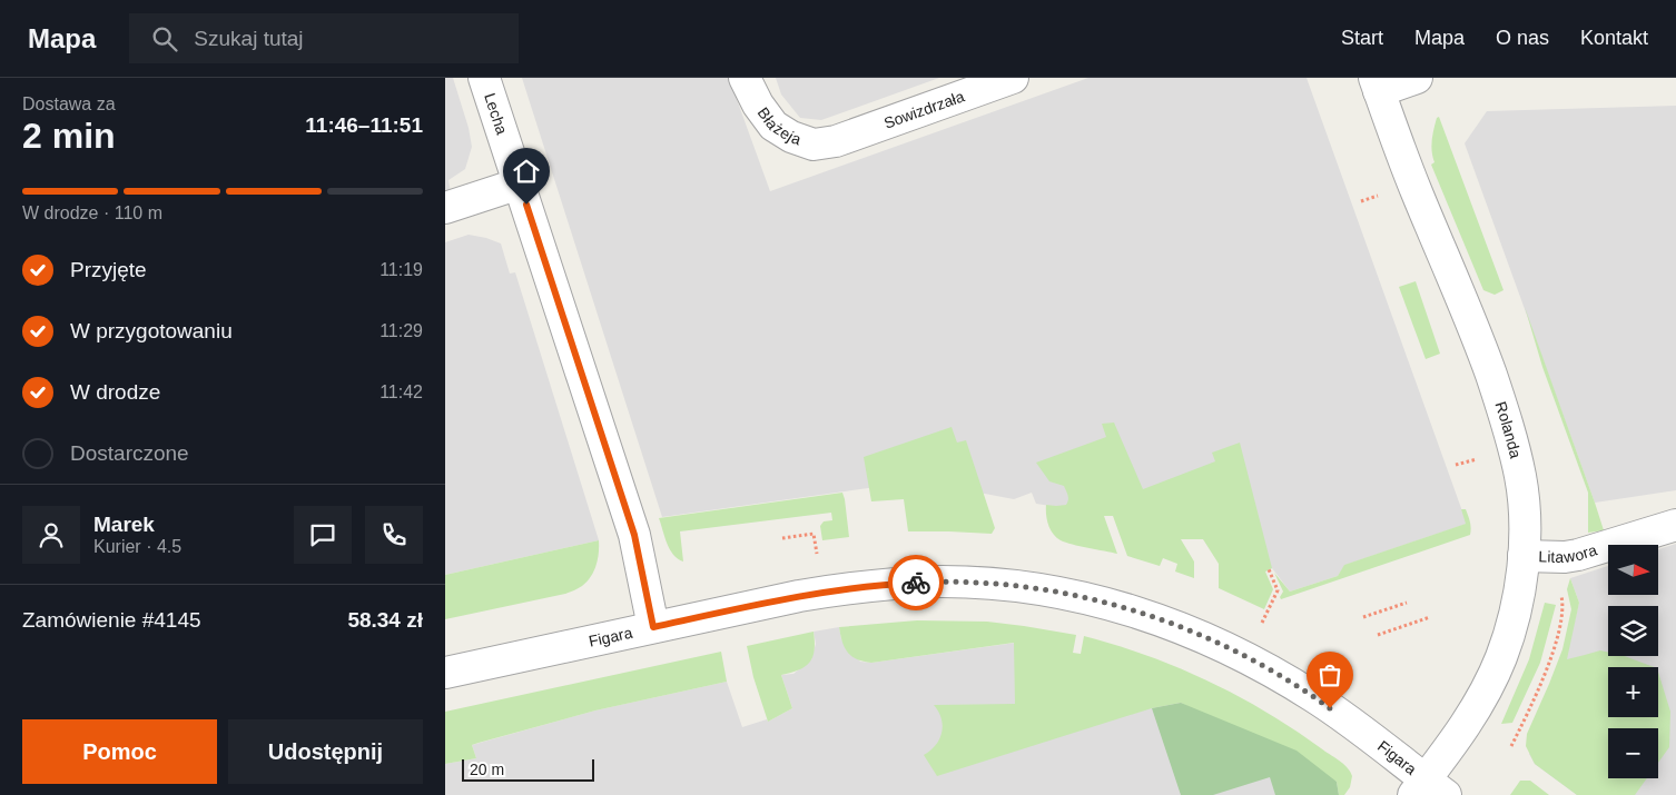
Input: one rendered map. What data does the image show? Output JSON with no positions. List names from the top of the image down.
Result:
{
  "streets": {
    "street": [
      "Sowizdrzała",
      "Lecha",
      "Błażeja",
      "Rolanda",
      "Litawora",
      "Figara"
    ]
  },
  "crossings": [
    ["Sowizdrzała", "Błażeja"],
    ["Lecha", "Figara"],
    ["Rolanda", "Litawora"],
    ["Rolanda", "Figara"]
  ],
  "scale_bar": "20 m",
  "north": "right",
  "page": {
    "header": "Mapa",
    "search": "Szukaj tutaj",
    "nav": [
      "Start",
      "Mapa",
      "O nas",
      "Kontakt"
    ],
    "heading": ["2 min", "Dostawa za", "11:46–11:51"],
    "panel": [
      "Marek",
      "Kurier · 4.5",
      "Zamówienie #4145",
      "58.34 zł"
    ],
    "bar": "W drodze · 110 m",
    "list": [
      ["Przyjęte", "11:19"],
      ["W przygotowaniu", "11:29"],
      ["W drodze", "11:42"],
      "Dostarczone"
    ],
    "map_buttons": ["+", "−"],
    "buttons": ["Pomoc", "Udostępnij"],
    "scale": "20 m"
  }
}
